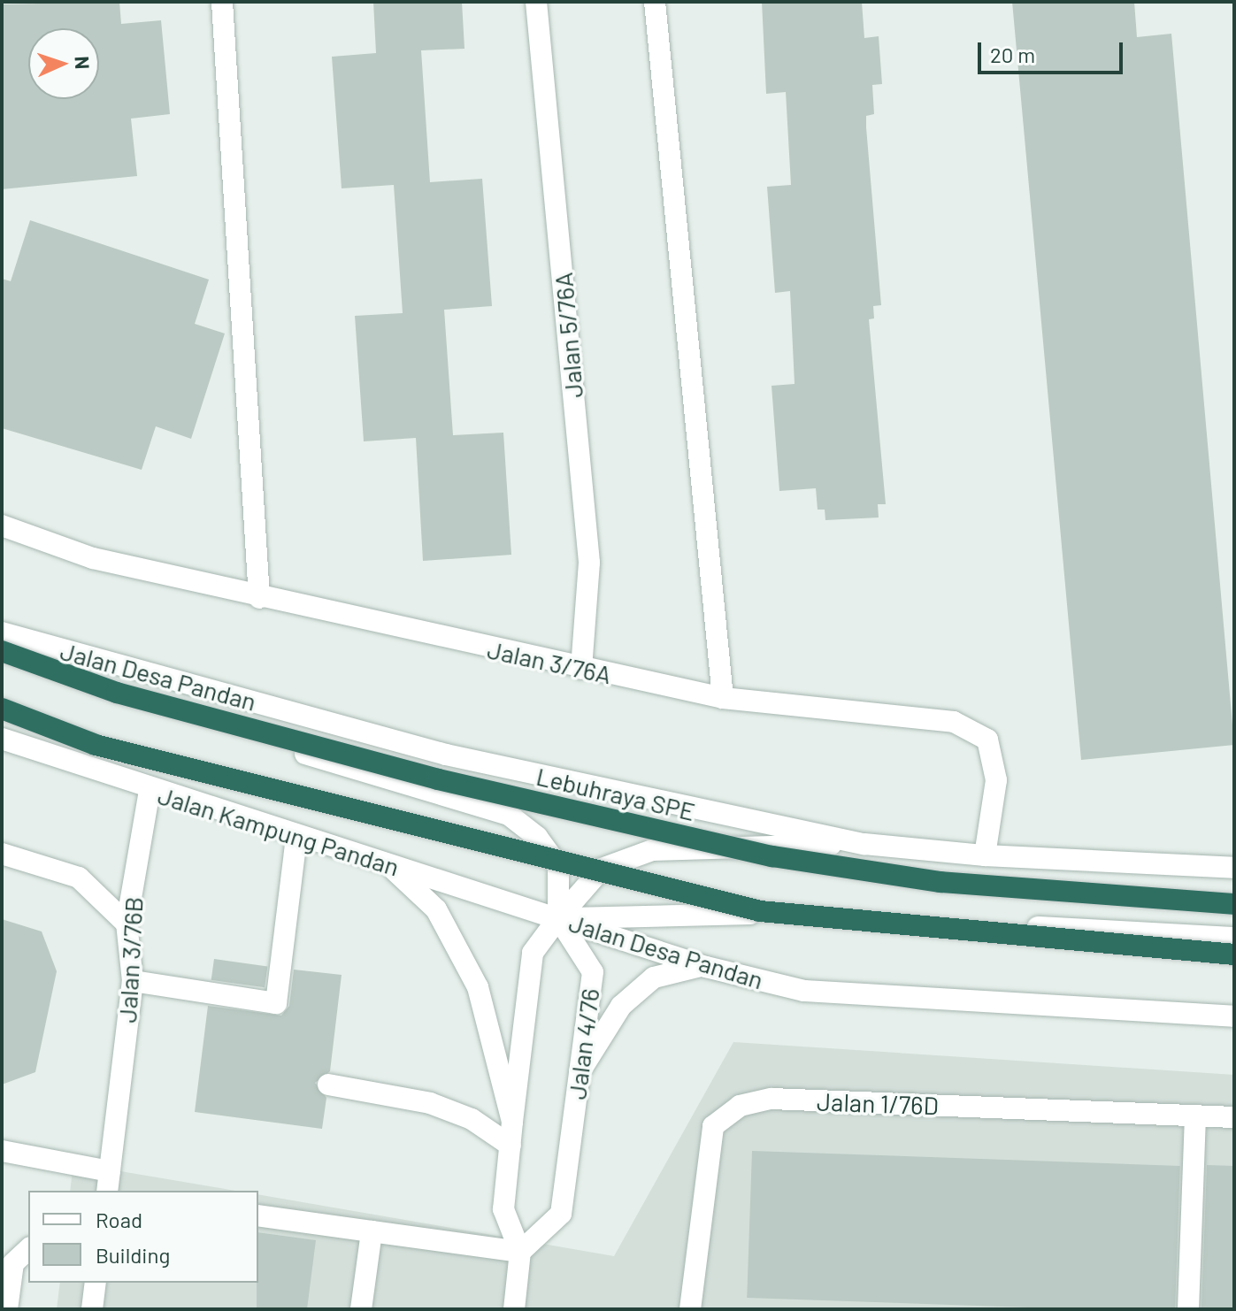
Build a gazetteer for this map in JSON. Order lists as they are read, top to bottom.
{
  "streets": {
    "highway": ["Lebuhraya SPE"],
    "street": [
      "Jalan 5/76A",
      "Jalan 3/76A",
      "Jalan Desa Pandan",
      "Jalan Kampung Pandan",
      "Jalan 3/76B",
      "Jalan 4/76",
      "Jalan 1/76D"
    ]
  },
  "crossings": [
    ["Jalan 5/76A", "Jalan 3/76A"],
    ["Jalan 3/76A", "Jalan Desa Pandan"],
    ["Jalan Desa Pandan", "Jalan Kampung Pandan"],
    ["Jalan Desa Pandan", "Jalan 4/76"],
    ["Jalan Kampung Pandan", "Jalan 3/76B"],
    ["Jalan Kampung Pandan", "Jalan 4/76"]
  ],
  "legend": ["Road", "Building"],
  "scale_bar": "20 m",
  "north": "right"
}
